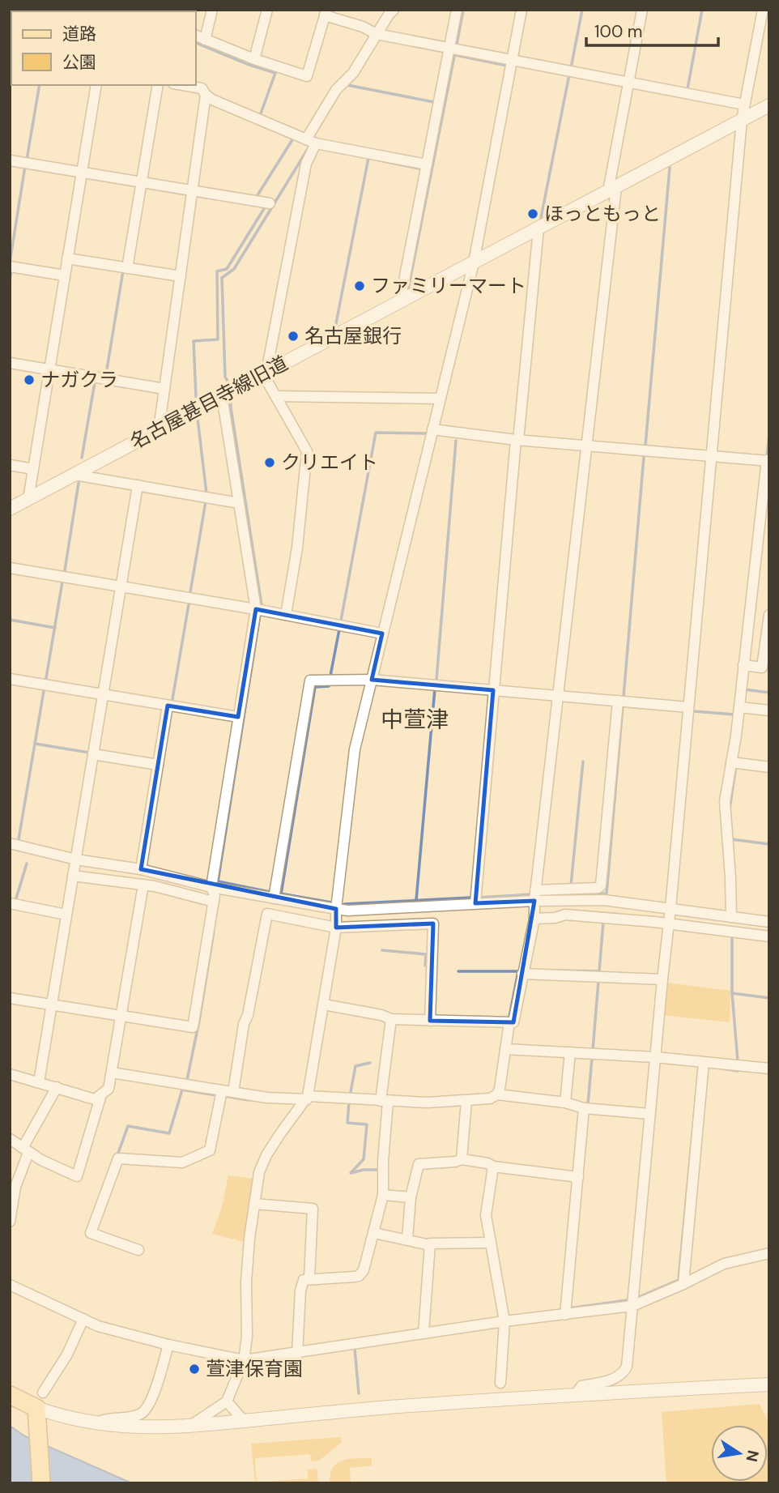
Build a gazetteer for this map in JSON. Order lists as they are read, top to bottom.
{
  "streets": {
    "street": ["名古屋甚目寺線旧道"]
  },
  "districts": ["中萱津"],
  "places": [
    "ほっともっと",
    "ファミリーマート",
    "名古屋銀行",
    "ナガクラ",
    "クリエイト",
    "萱津保育園"
  ],
  "legend": ["道路", "公園"],
  "scale_bar": "100 m",
  "north": "right"
}
